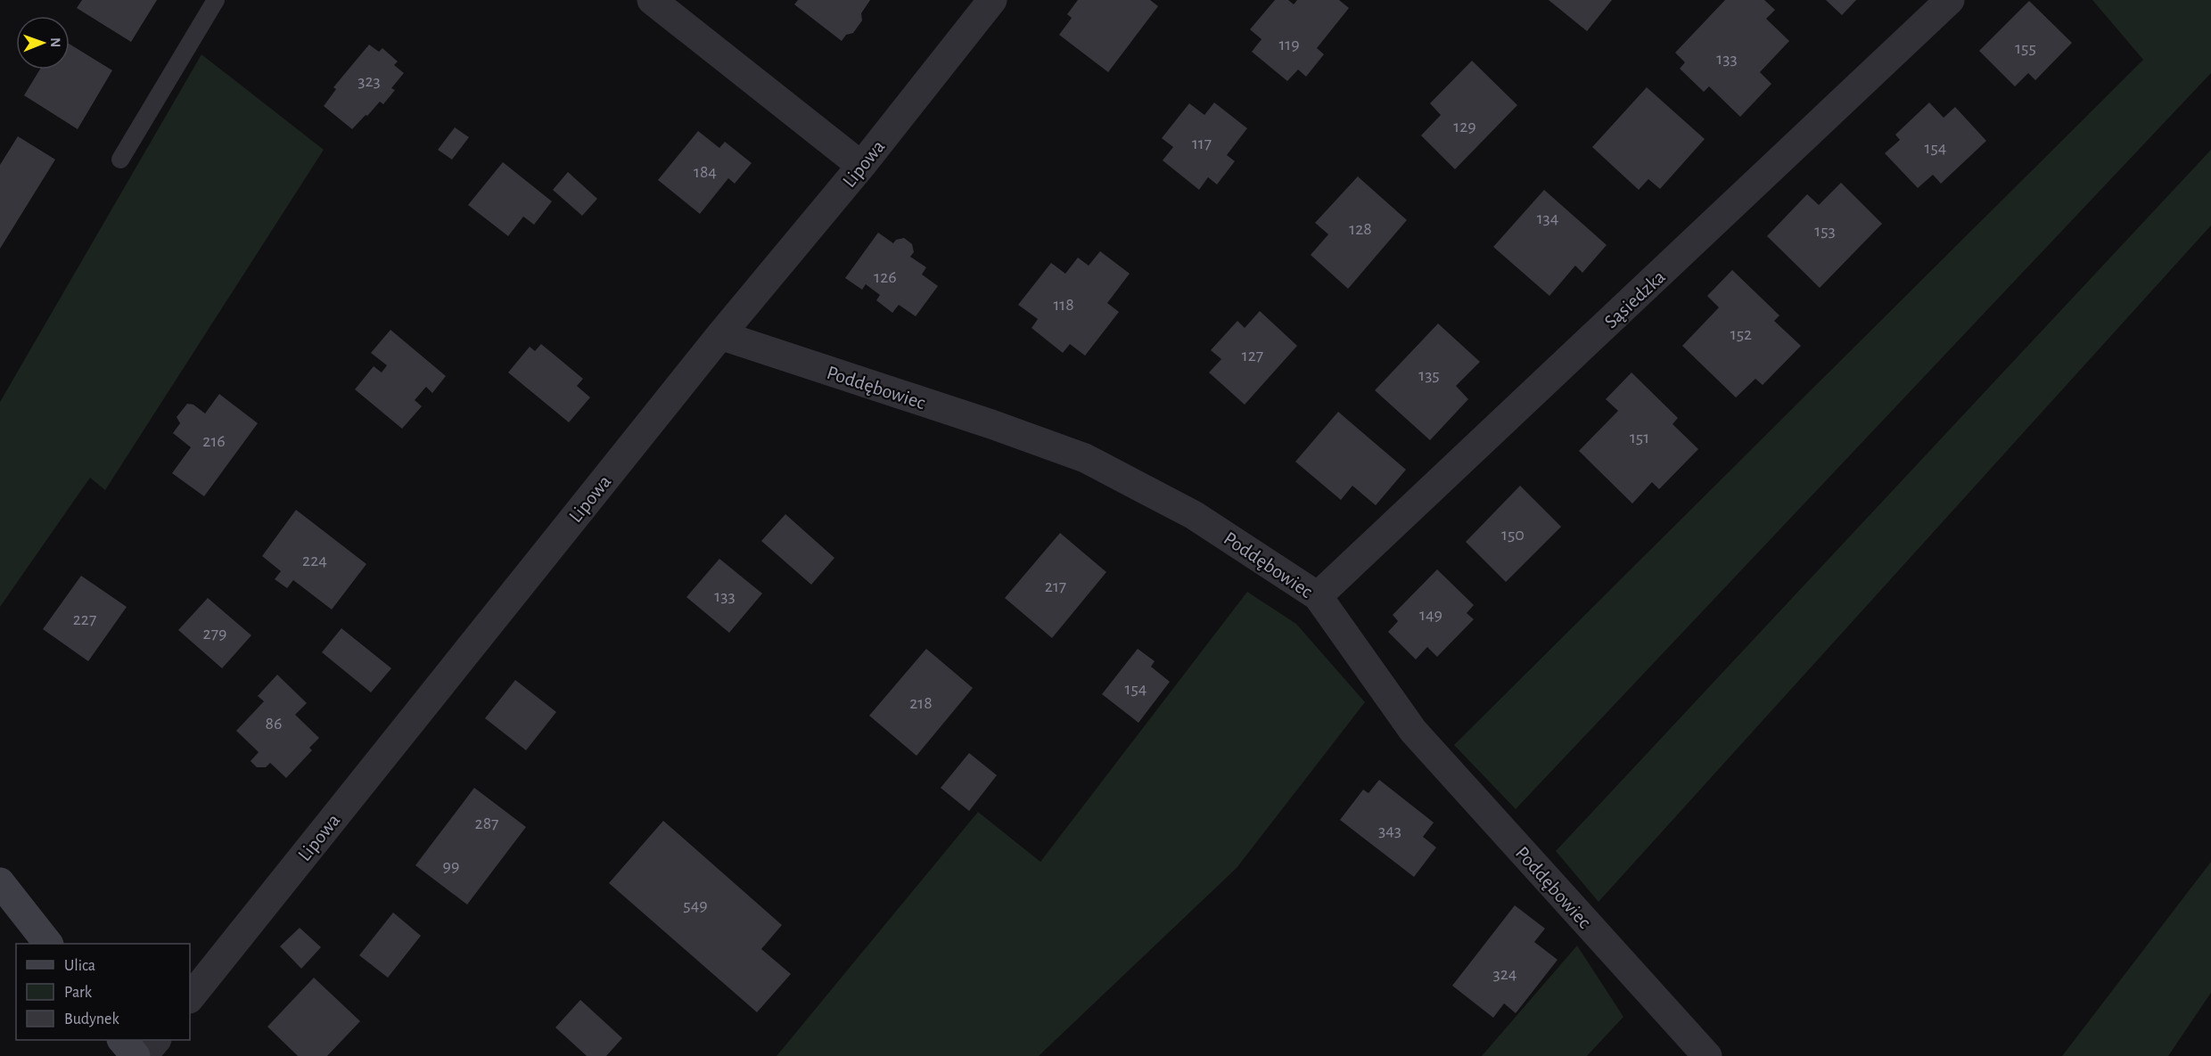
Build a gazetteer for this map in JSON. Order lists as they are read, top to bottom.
{
  "streets": {
    "street": ["Lipowa", "Sąsiedzka", "Poddębowiec"]
  },
  "crossings": [
    ["Lipowa", "Poddębowiec"],
    ["Sąsiedzka", "Poddębowiec"]
  ],
  "house_numbers": [
    "119",
    "155",
    "133",
    "323",
    "129",
    "117",
    "154",
    "184",
    "134",
    "128",
    "153",
    "126",
    "118",
    "152",
    "127",
    "135",
    "151",
    "216",
    "150",
    "224",
    "217",
    "133",
    "149",
    "227",
    "279",
    "154",
    "218",
    "86",
    "287",
    "343",
    "99",
    "549",
    "324"
  ],
  "legend": ["Ulica", "Park", "Budynek"],
  "north": "right"
}
